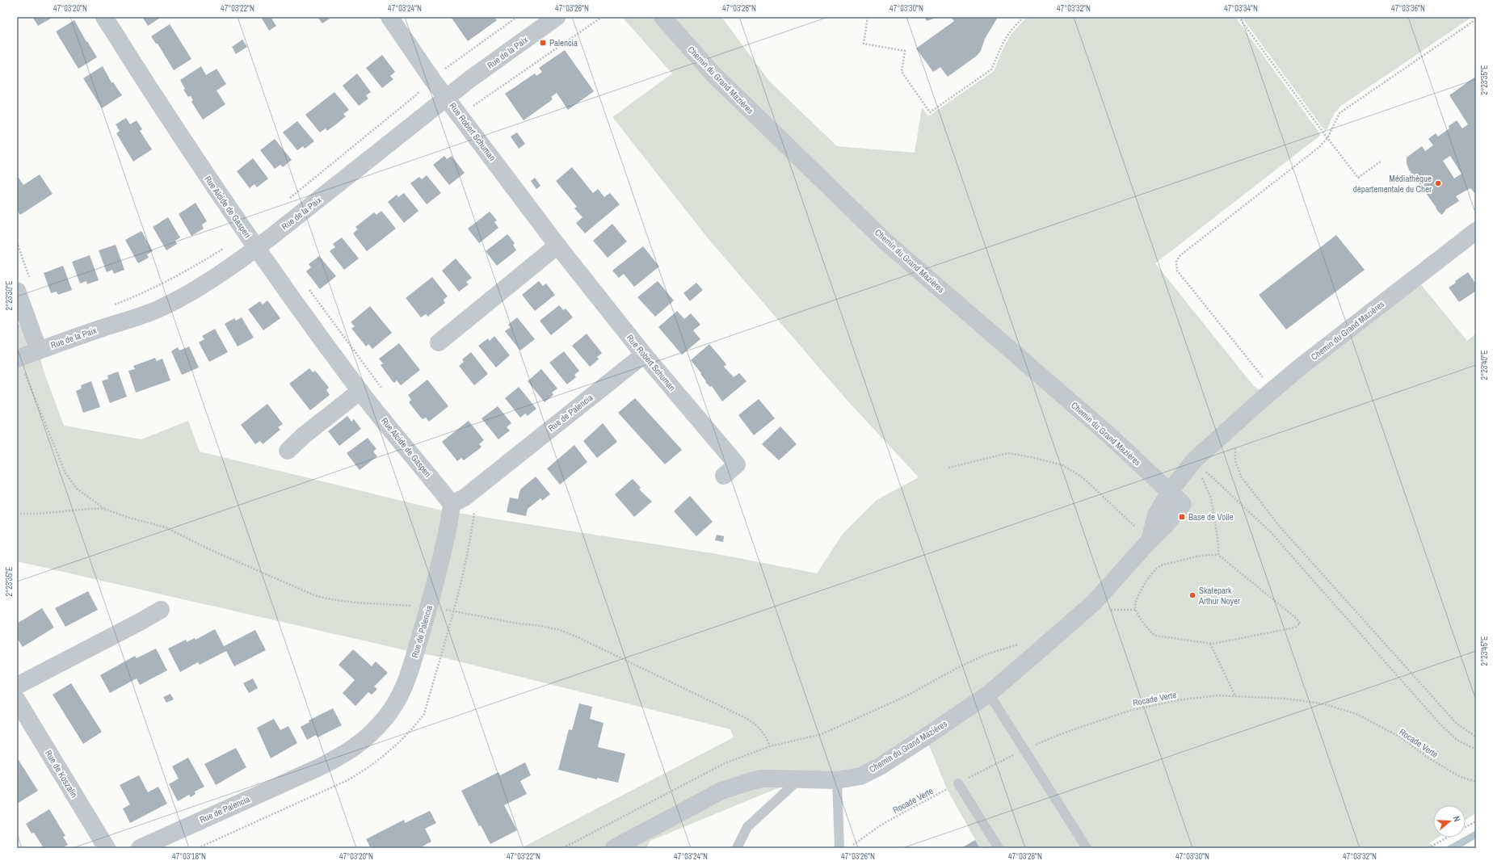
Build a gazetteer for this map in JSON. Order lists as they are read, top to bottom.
{
  "streets": {
    "street": [
      "Rue de la Paix",
      "Chemin du Grand Mazières",
      "Rue Robert Schuman",
      "Rue Alcide de Gasperi",
      "Rue de Palencia",
      "Rue de Koszalin"
    ],
    "path": ["Rocade Verte"]
  },
  "crossings": [
    ["Rue de la Paix", "Rue Robert Schuman"],
    ["Rue de la Paix", "Rue Alcide de Gasperi"],
    ["Rue Robert Schuman", "Rue de Palencia"],
    ["Rue Alcide de Gasperi", "Rue de Palencia"]
  ],
  "places": {
    "transit": ["Palencia", "Base de Voile"],
    "other": ["Médiathèque départementale du Cher", "Skatepark Arthur Noyer"]
  },
  "north": "right",
  "coordinates": [
    "47°03'20\"N",
    "47°03'22\"N",
    "47°03'24\"N",
    "47°03'26\"N",
    "47°03'28\"N",
    "47°03'30\"N",
    "47°03'32\"N",
    "47°03'34\"N",
    "47°03'36\"N",
    "2°23'35\"E",
    "2°23'30\"E",
    "2°23'40\"E",
    "2°23'45\"E",
    "47°03'18\"N"
  ]
}
